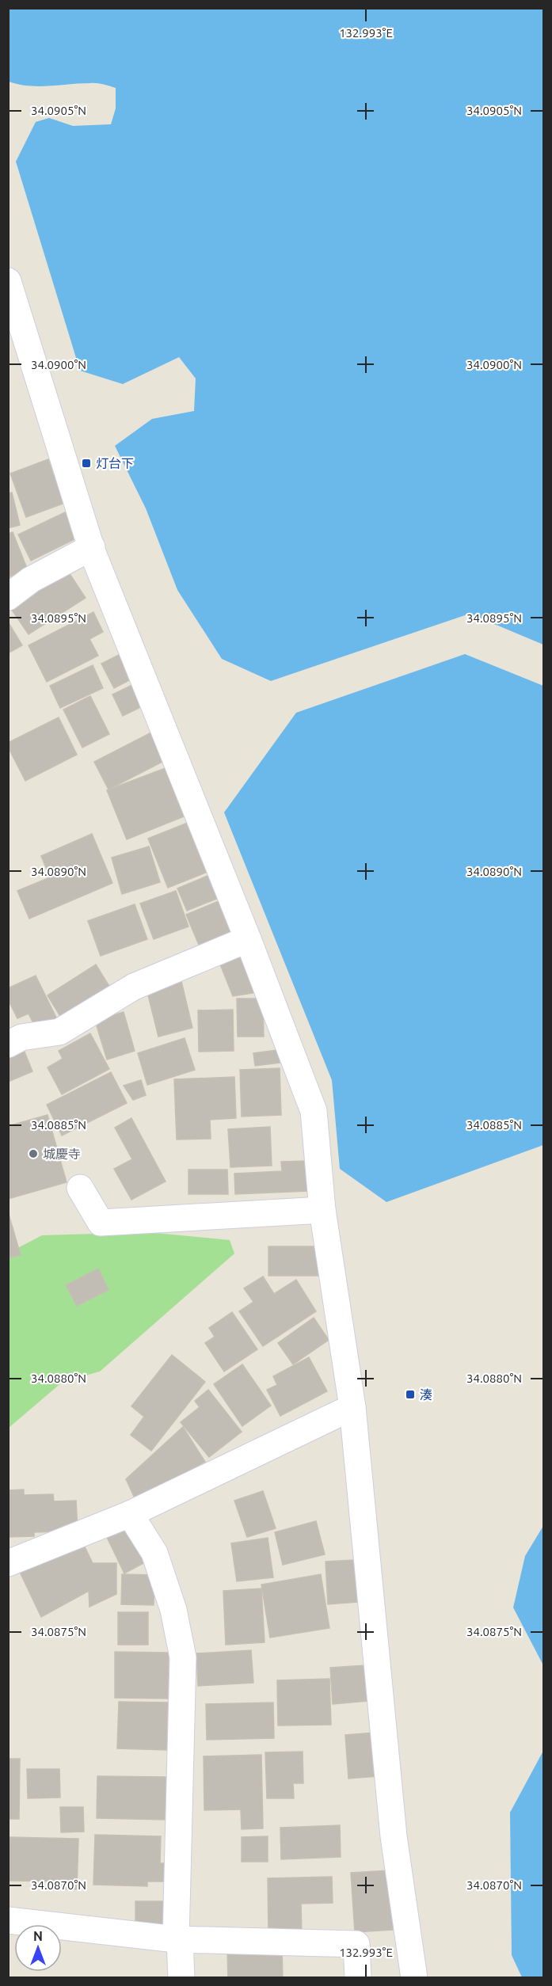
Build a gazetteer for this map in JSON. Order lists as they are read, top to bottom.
{
  "places": {
    "transit": ["灯台下", "湊"],
    "other": ["城慶寺"]
  },
  "north": "top",
  "coordinates": [
    "132.993°E",
    "34.0905°N",
    "34.0900°N",
    "34.0895°N",
    "34.0890°N",
    "34.0885°N",
    "34.0880°N",
    "34.0875°N",
    "34.0870°N"
  ]
}
